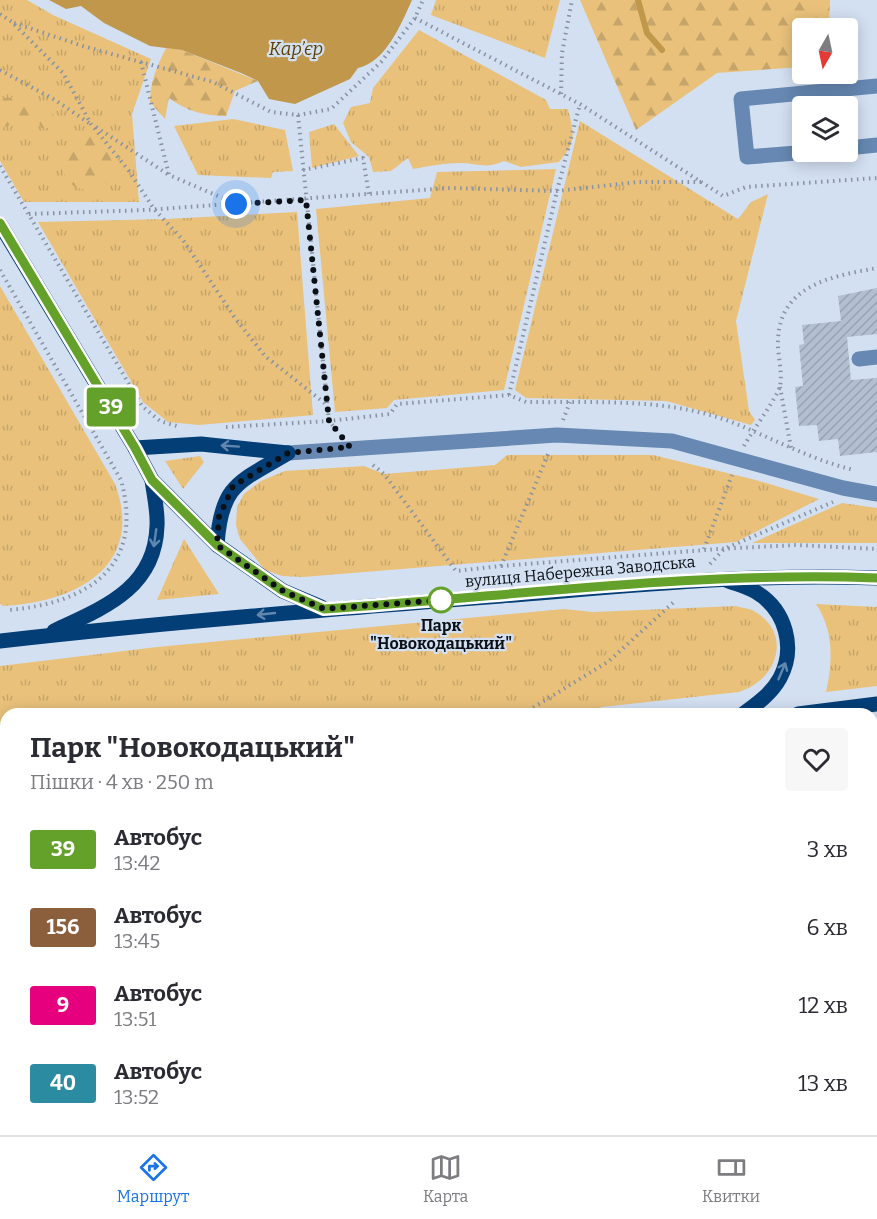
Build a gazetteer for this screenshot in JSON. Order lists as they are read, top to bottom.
{
  "streets": {
    "main road": ["вулиця Набережна Заводська"]
  },
  "water": ["Кар’єр"],
  "places": ["Парк \"Новокодацький\""],
  "lines": ["bus line 39"],
  "north": "bottom",
  "page": {
    "on_map": "39",
    "heading": ["Парк \"Новокодацький\"", "Пішки · 4 хв · 250 m"],
    "list": [
      {
        "mark": "39",
        "name": "Автобус",
        "note": "13:42",
        "value": "3 хв"
      },
      {
        "mark": "156",
        "name": "Автобус",
        "note": "13:45",
        "value": "6 хв"
      },
      {
        "mark": "9",
        "name": "Автобус",
        "note": "13:51",
        "value": "12 хв"
      },
      {
        "mark": "40",
        "name": "Автобус",
        "note": "13:52",
        "value": "13 хв"
      }
    ],
    "tabs": ["Маршрут", "Карта", "Квитки"]
  }
}
